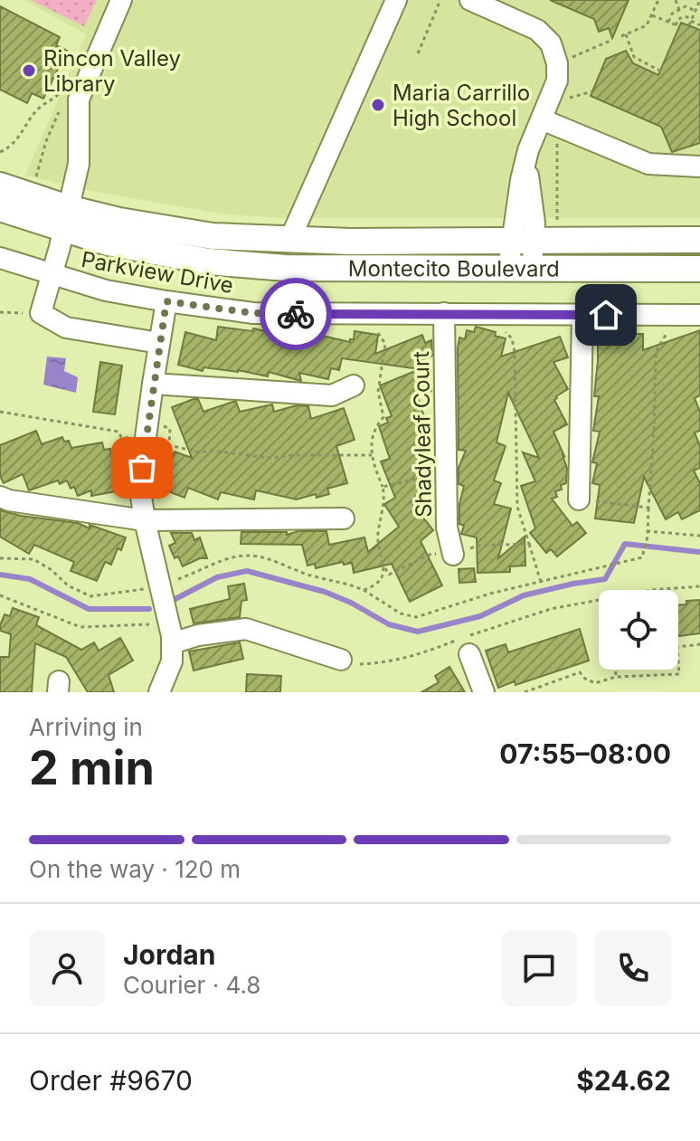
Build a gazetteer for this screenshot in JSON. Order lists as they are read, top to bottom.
{
  "streets": {
    "main road": ["Montecito Boulevard"],
    "street": ["Parkview Drive", "Shadyleaf Court"]
  },
  "crossings": [
    ["Parkview Drive", "Shadyleaf Court"]
  ],
  "places": ["Rincon Valley Library", "Maria Carrillo High School"],
  "page": {
    "heading": ["2 min", "Arriving in", "07:55–08:00"],
    "panel": [
      "Jordan",
      "Courier · 4.8",
      "Order #9670",
      "$24.62"
    ],
    "bar": "On the way · 120 m"
  }
}
